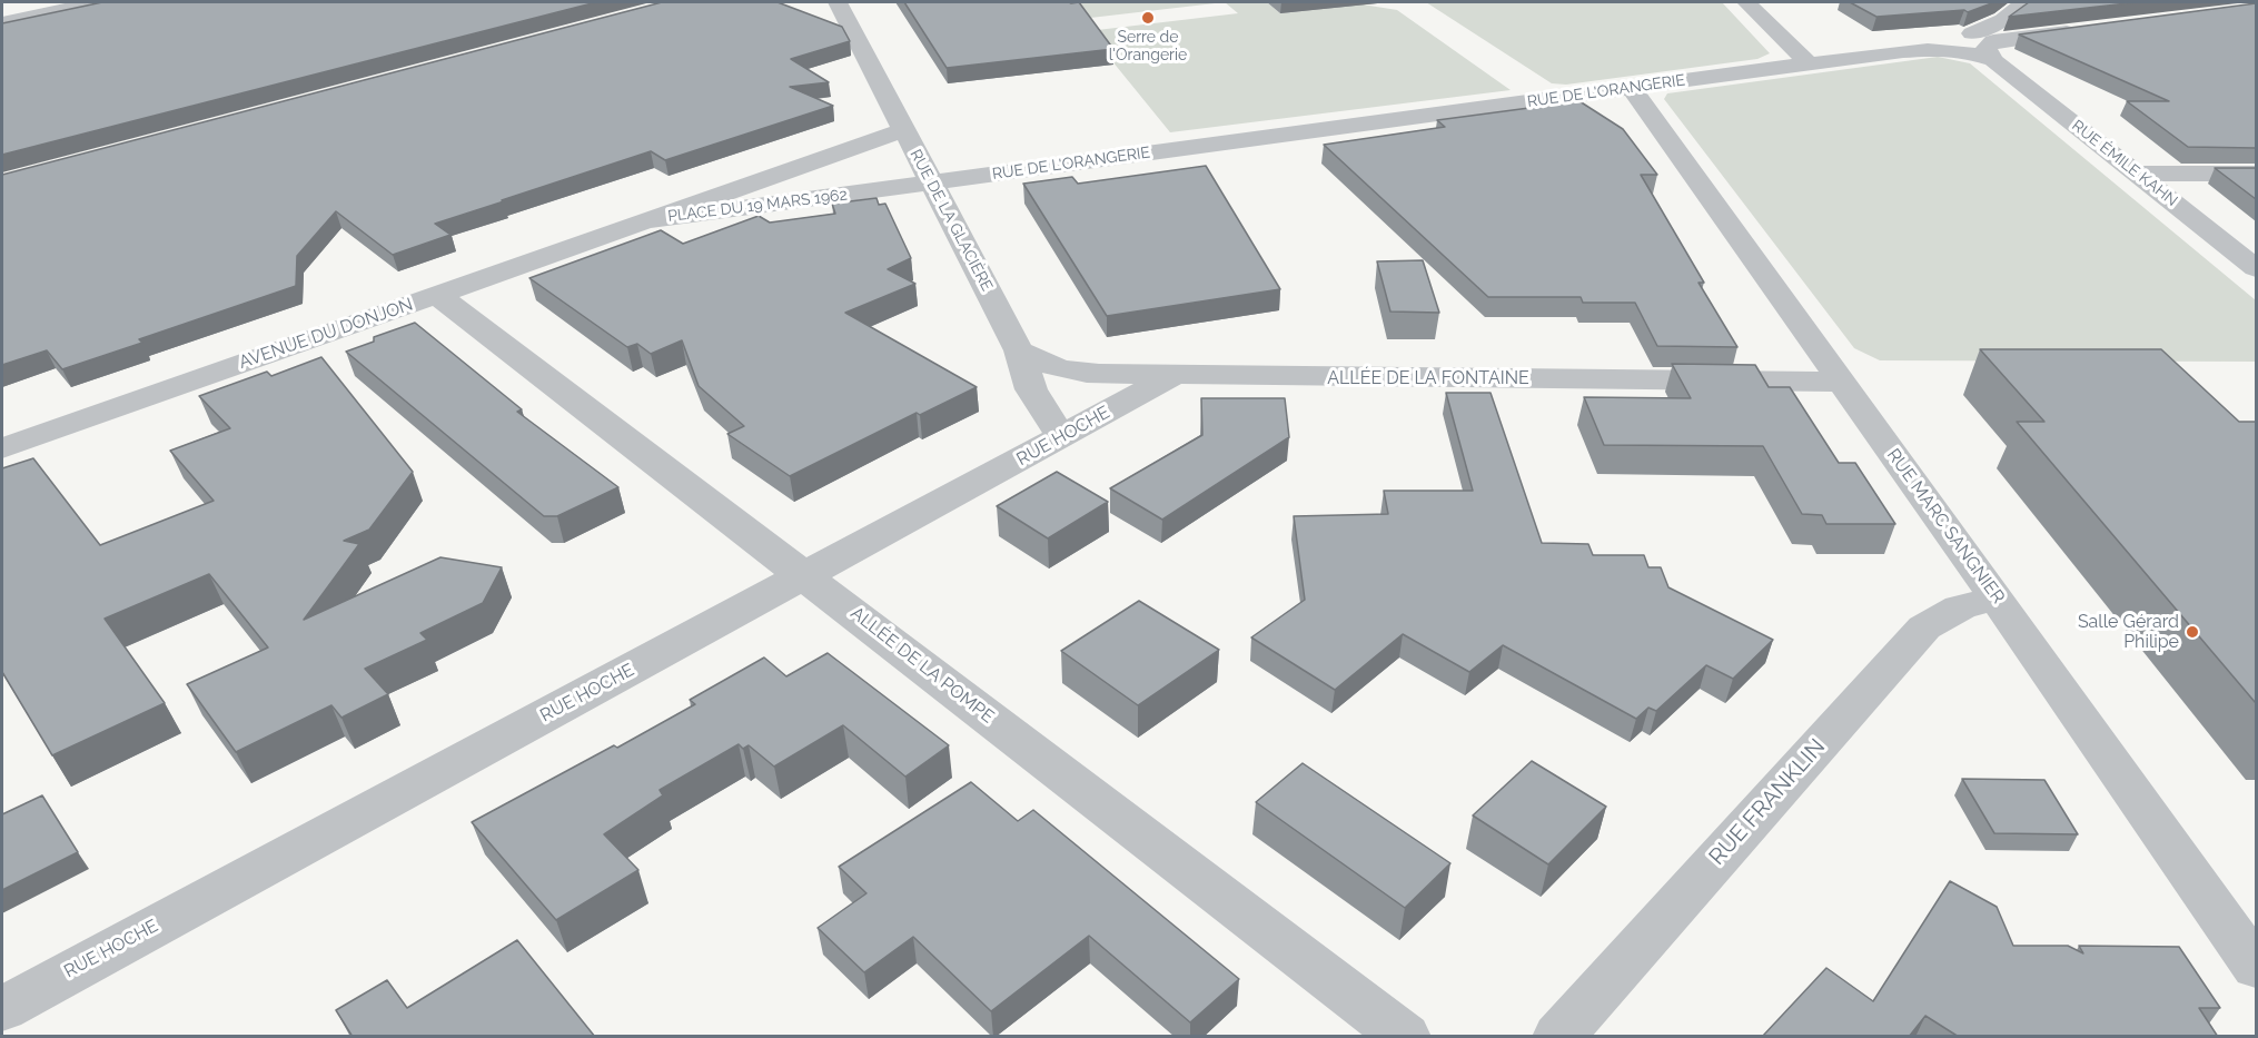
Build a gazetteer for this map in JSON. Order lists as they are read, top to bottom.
{
  "streets": {
    "street": [
      "RUE DE L'ORANGERIE",
      "RUE ÉMILE KAHN",
      "PLACE DU 19 MARS 1962",
      "RUE DE LA GLACIÈRE",
      "AVENUE DU DONJON",
      "ALLÉE DE LA FONTAINE",
      "RUE HOCHE",
      "RUE MARC SANGNIER",
      "ALLÉE DE LA POMPE",
      "RUE FRANKLIN"
    ]
  },
  "crossings": [
    ["RUE DE L'ORANGERIE", "RUE ÉMILE KAHN"],
    ["RUE DE L'ORANGERIE", "PLACE DU 19 MARS 1962"],
    ["RUE DE L'ORANGERIE", "RUE DE LA GLACIÈRE"],
    ["RUE DE L'ORANGERIE", "RUE MARC SANGNIER"],
    ["PLACE DU 19 MARS 1962", "RUE DE LA GLACIÈRE"],
    ["PLACE DU 19 MARS 1962", "AVENUE DU DONJON"],
    ["RUE DE LA GLACIÈRE", "ALLÉE DE LA FONTAINE"],
    ["RUE DE LA GLACIÈRE", "RUE HOCHE"],
    ["AVENUE DU DONJON", "ALLÉE DE LA POMPE"],
    ["ALLÉE DE LA FONTAINE", "RUE HOCHE"],
    ["ALLÉE DE LA FONTAINE", "RUE MARC SANGNIER"],
    ["RUE HOCHE", "ALLÉE DE LA POMPE"],
    ["RUE MARC SANGNIER", "RUE FRANKLIN"]
  ],
  "places": ["Serre de l'Orangerie", "Salle Gérard Philipe"]
}
